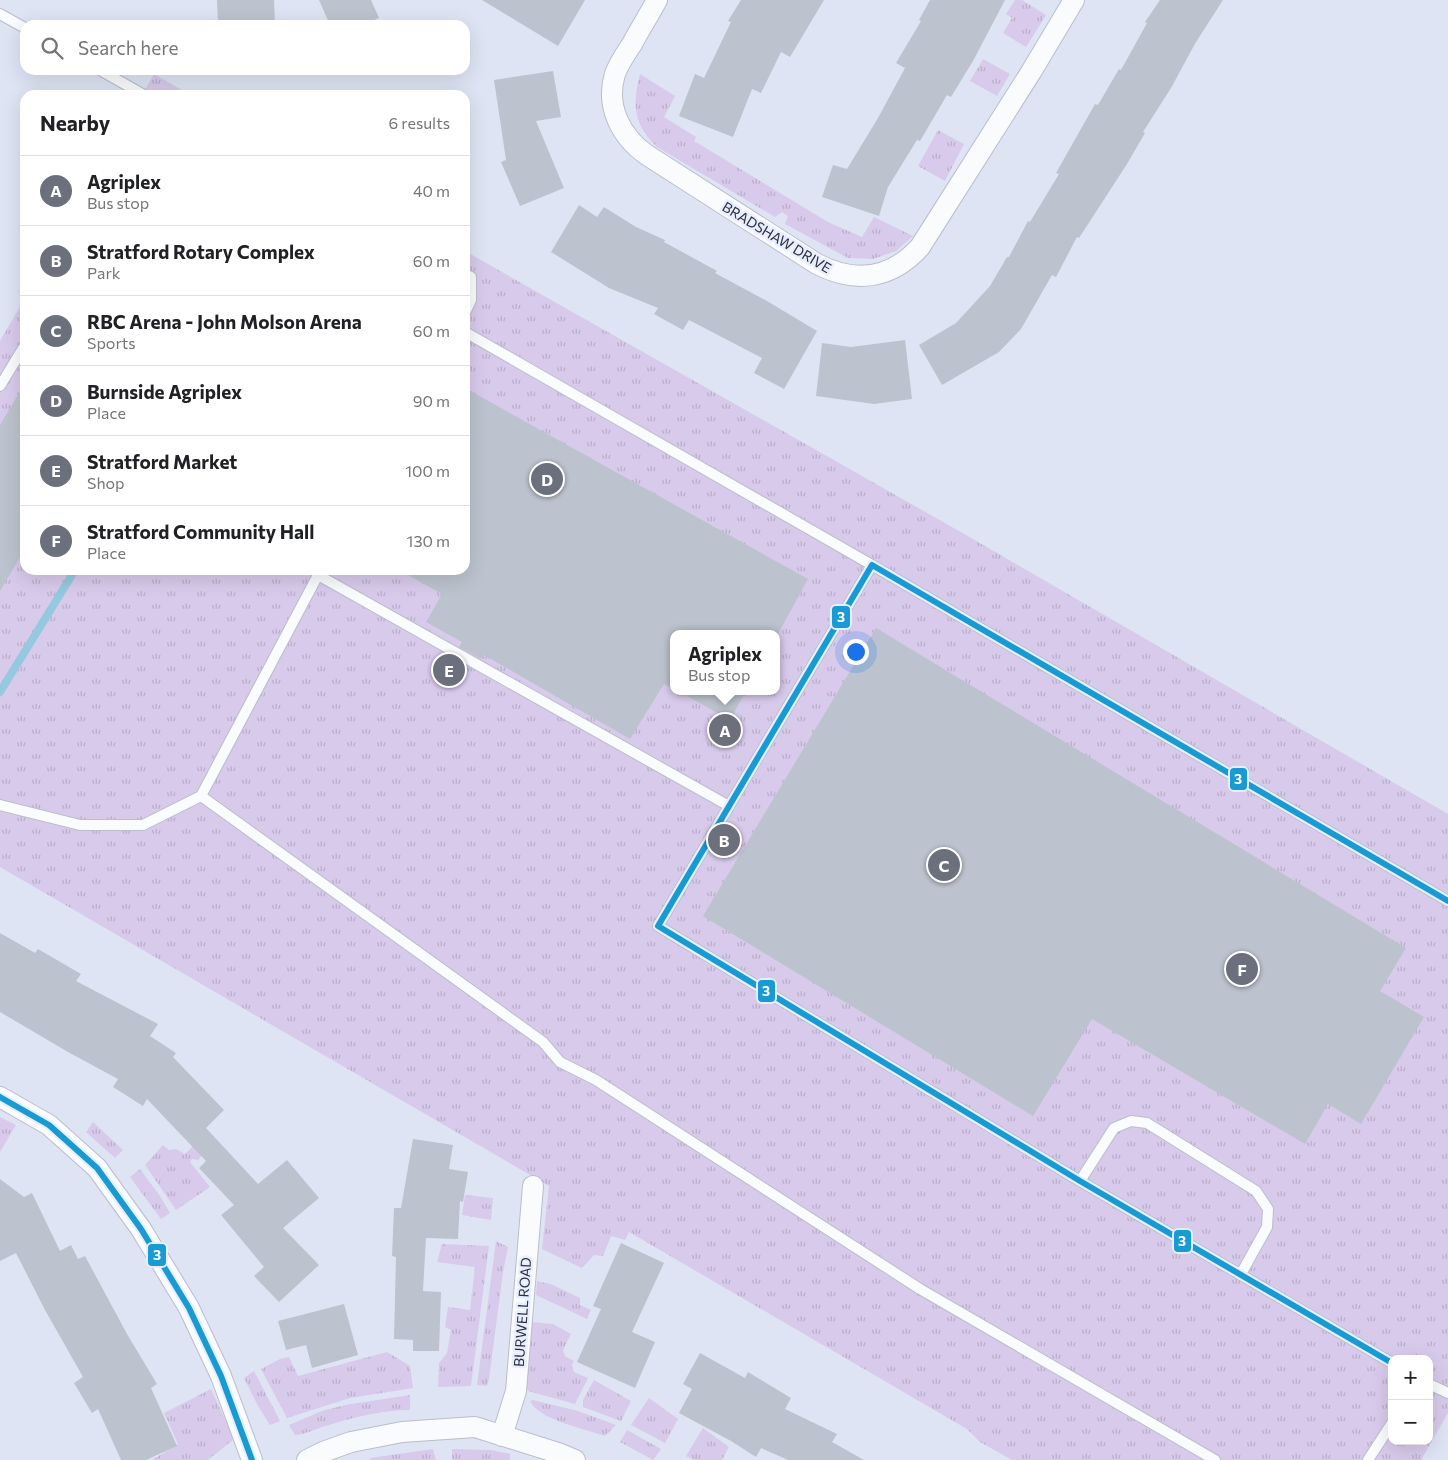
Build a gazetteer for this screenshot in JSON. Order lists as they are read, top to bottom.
{
  "streets": {
    "street": ["BRADSHAW DRIVE", "BURWELL ROAD"]
  },
  "lines": ["transit line 3"],
  "page": {
    "search": "Search here",
    "heading": ["Nearby", "6 results"],
    "list": [
      {
        "mark": "A",
        "name": "Agriplex",
        "note": "Bus stop",
        "value": "40 m"
      },
      {
        "mark": "B",
        "name": "Stratford Rotary Complex",
        "note": "Park",
        "value": "60 m"
      },
      {
        "mark": "C",
        "name": "RBC Arena - John Molson Arena",
        "note": "Sports",
        "value": "60 m"
      },
      {
        "mark": "D",
        "name": "Burnside Agriplex",
        "note": "Place",
        "value": "90 m"
      },
      {
        "mark": "E",
        "name": "Stratford Market",
        "note": "Shop",
        "value": "100 m"
      },
      {
        "mark": "F",
        "name": "Stratford Community Hall",
        "note": "Place",
        "value": "130 m"
      }
    ],
    "pins": [
      "D",
      "E",
      "A",
      "B",
      "C",
      "F"
    ],
    "popup": ["Agriplex", "Bus stop"],
    "map_buttons": ["+", "−"]
  }
}
